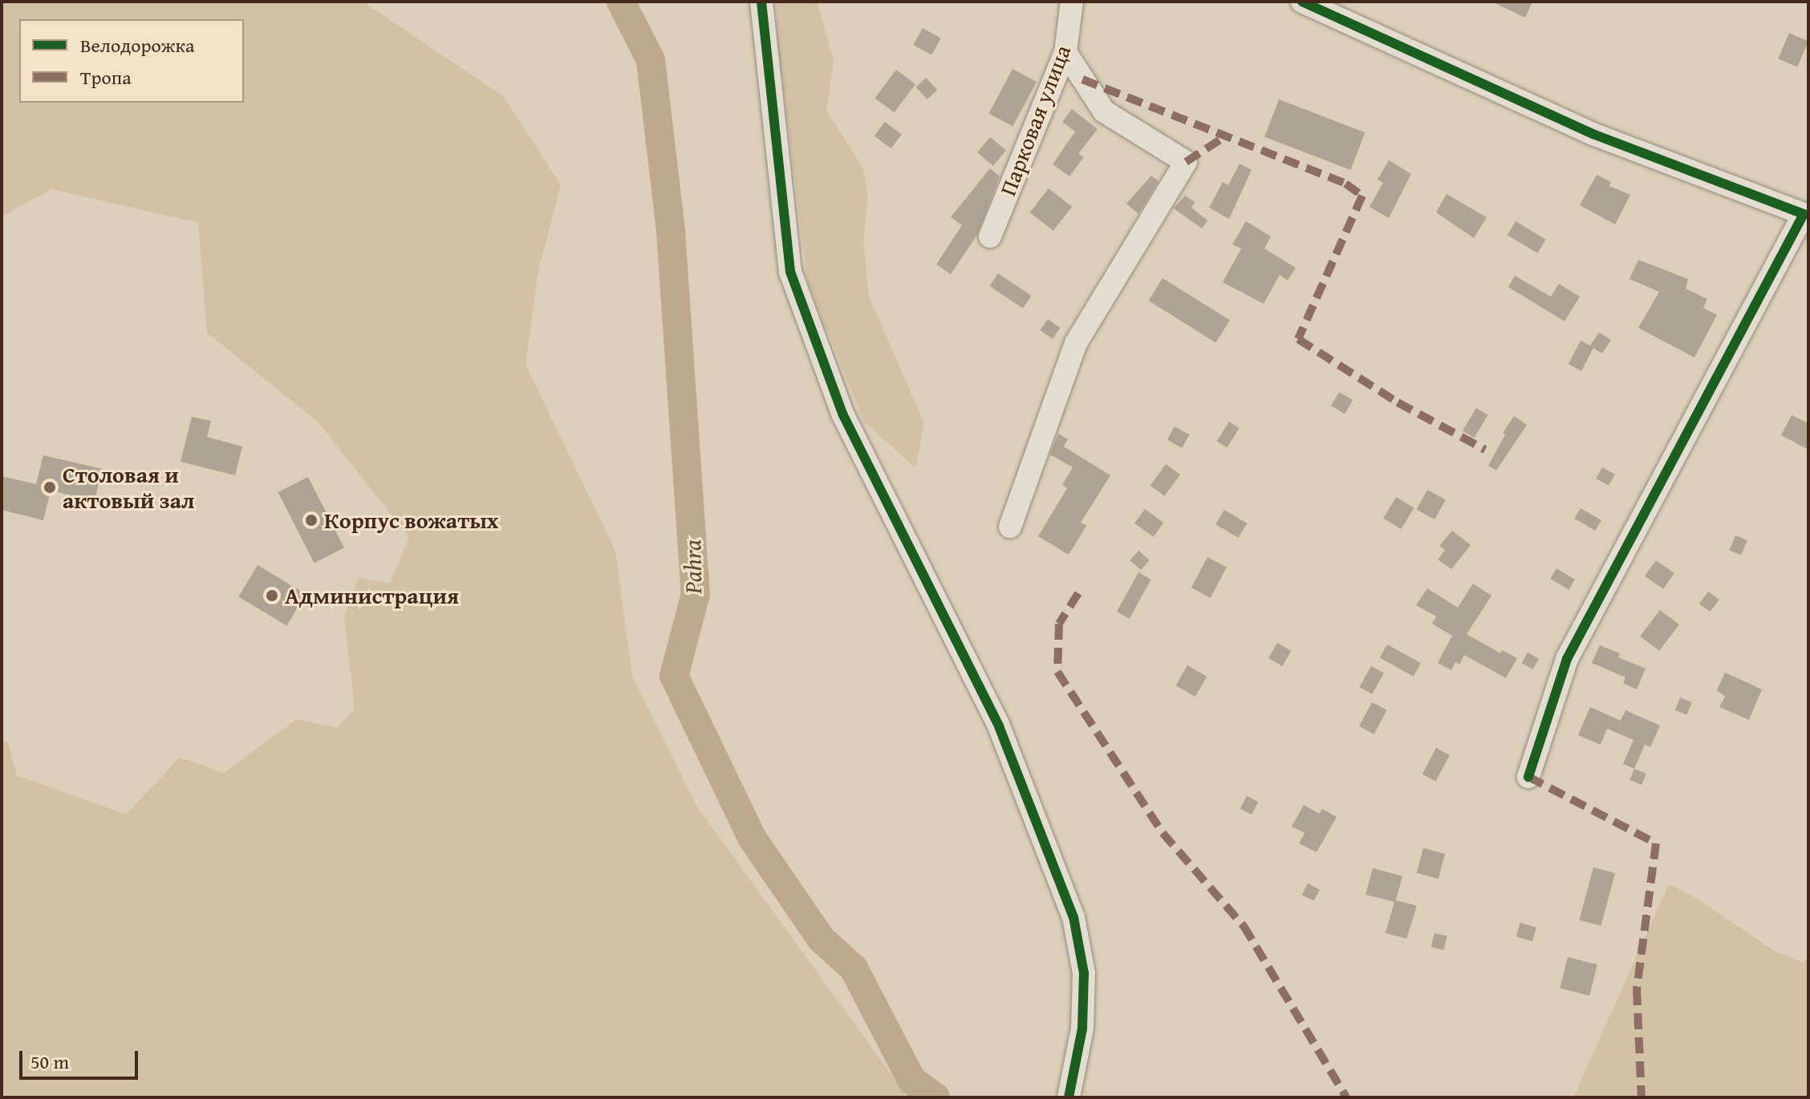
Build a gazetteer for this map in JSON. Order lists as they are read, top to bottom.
{
  "streets": {
    "street": ["Парковая улица"]
  },
  "water": ["Pahra"],
  "places": ["Столовая и актовый зал", "Корпус вожатых", "Администрация"],
  "legend": ["Велодорожка", "Тропа"],
  "scale_bar": "50 m"
}
